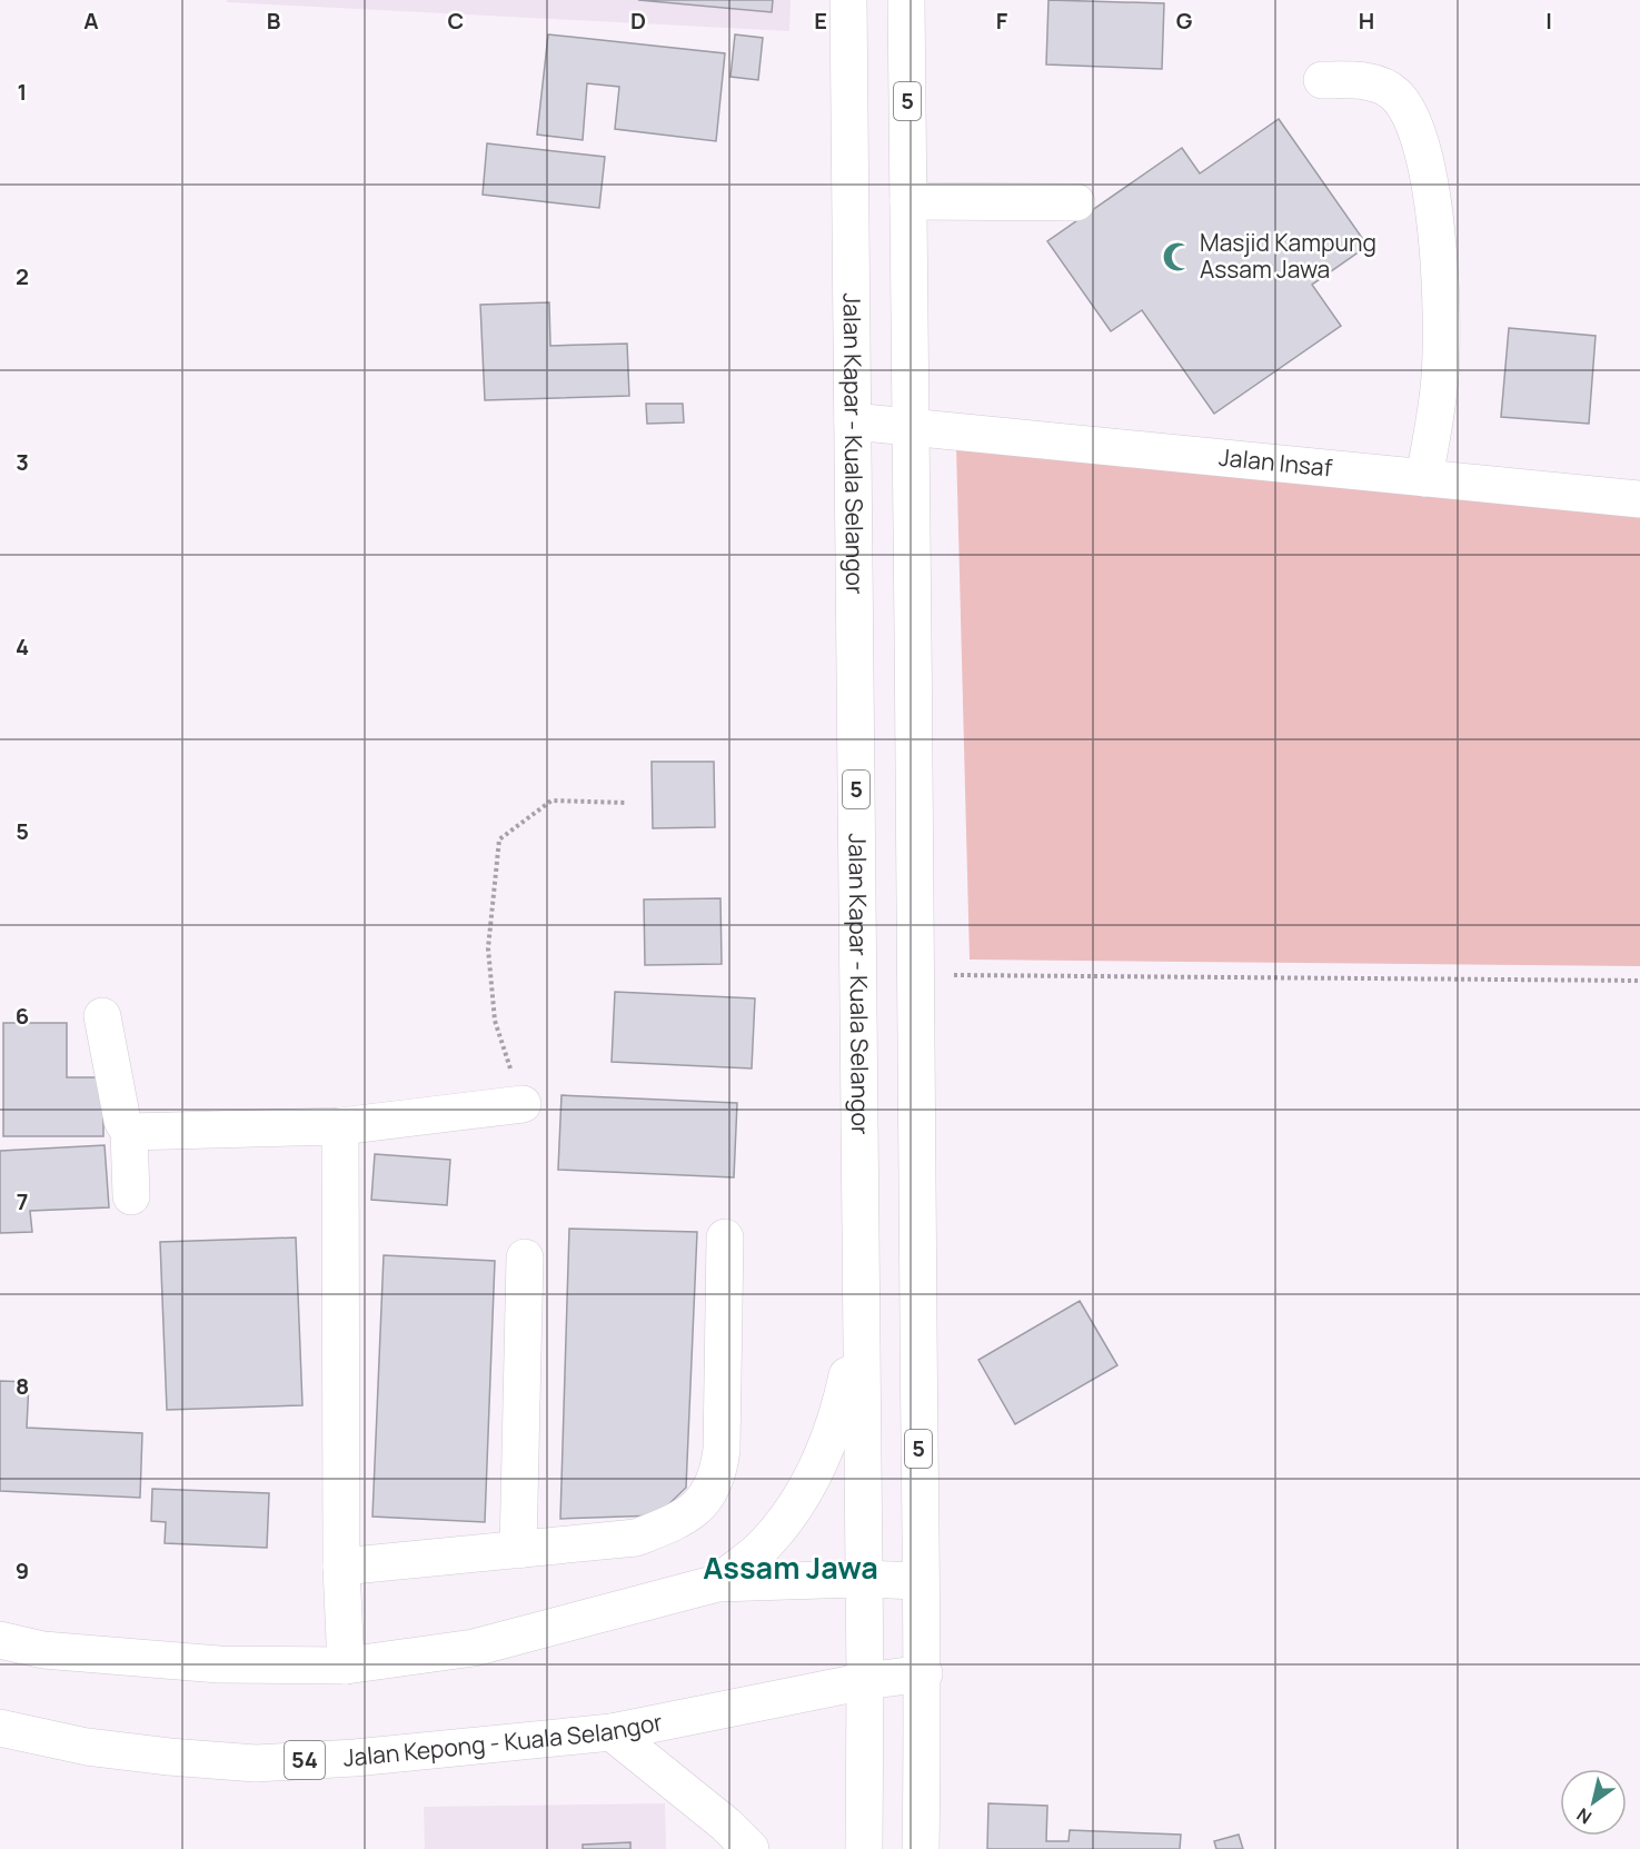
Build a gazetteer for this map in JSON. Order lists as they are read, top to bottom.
{
  "streets": {
    "main road": [
      "5",
      "Jalan Kapar - Kuala Selangor",
      "Jalan Insaf",
      "Jalan Kepong - Kuala Selangor",
      "54"
    ]
  },
  "crossings": [
    ["5", "Jalan Insaf"],
    ["5", "Jalan Kepong - Kuala Selangor"],
    ["Jalan Kapar - Kuala Selangor", "Jalan Insaf"],
    ["Jalan Kapar - Kuala Selangor", "Jalan Kepong - Kuala Selangor"]
  ],
  "districts": ["Assam Jawa"],
  "places": {
    "mosque": ["Masjid Kampung Assam Jawa"]
  },
  "north": "bottom left",
  "grid": {
    "columns": [
      "A",
      "B",
      "C",
      "D",
      "E",
      "F",
      "G",
      "H",
      "I"
    ],
    "rows": [
      "1",
      "2",
      "3",
      "4",
      "5",
      "6",
      "7",
      "8",
      "9"
    ]
  }
}
